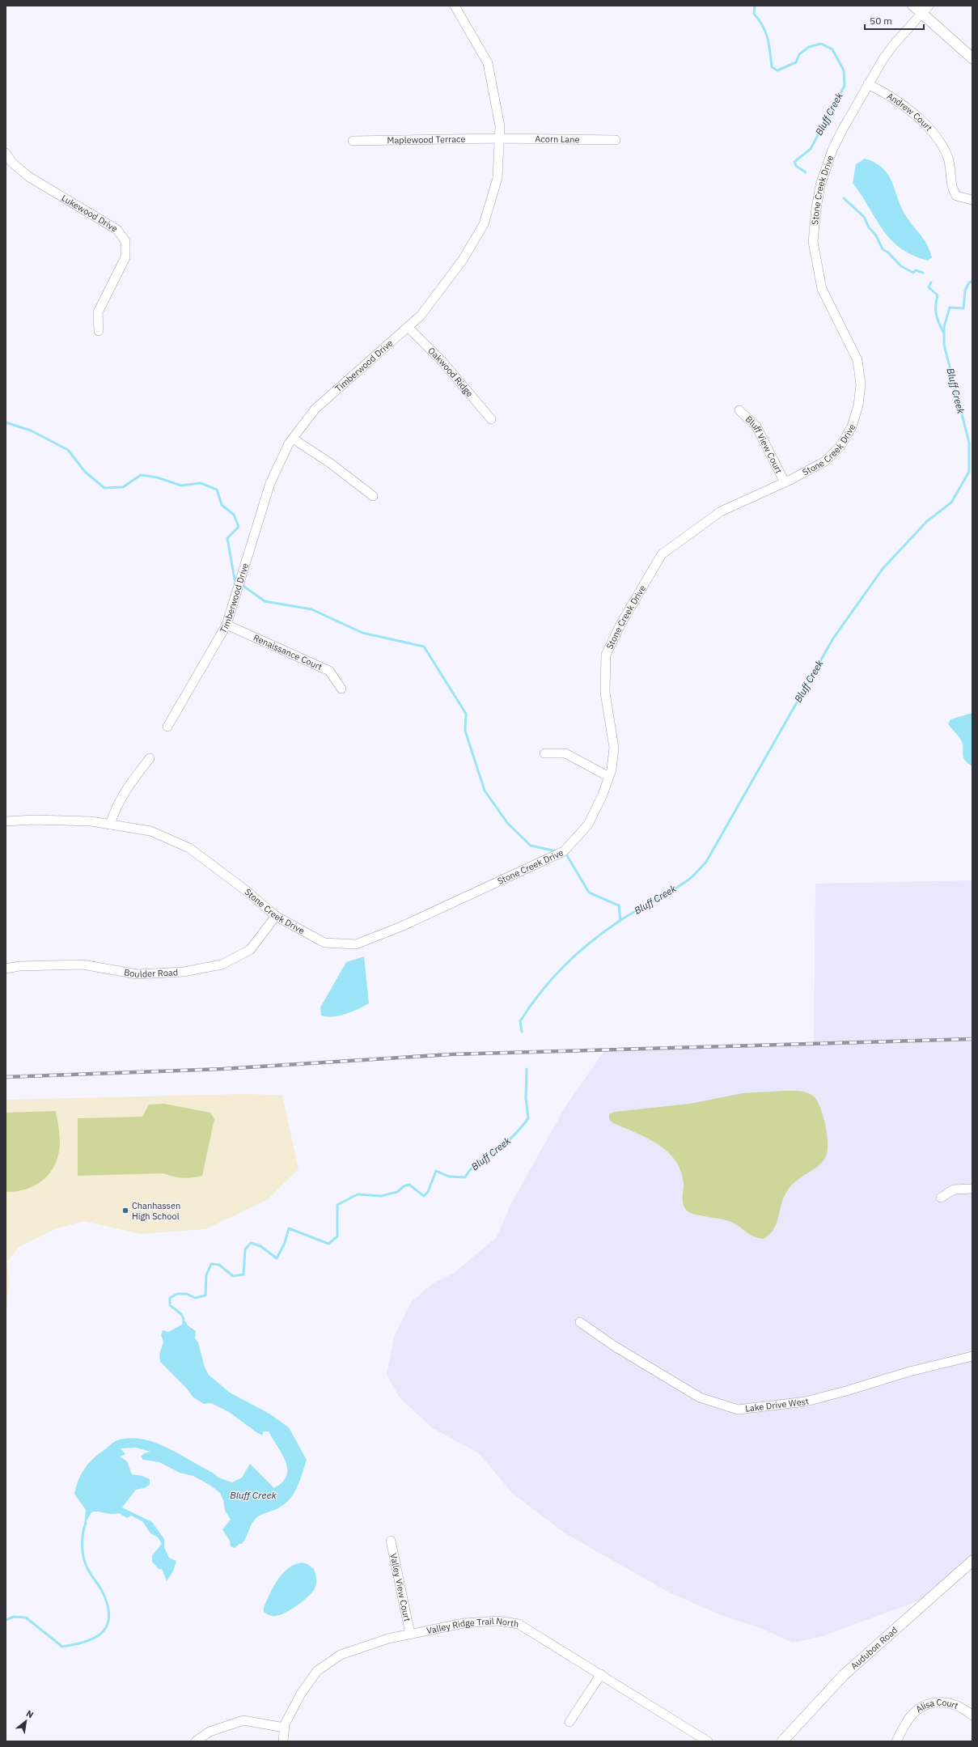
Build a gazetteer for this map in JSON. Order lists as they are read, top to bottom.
{
  "streets": {
    "street": [
      "Andrew Court",
      "Maplewood Terrace",
      "Acorn Lane",
      "Stone Creek Drive",
      "Lukewood Drive",
      "Timberwood Drive",
      "Oakwood Ridge",
      "Bluff View Court",
      "Renaissance Court",
      "Boulder Road",
      "Lake Drive West",
      "Valley View Court",
      "Valley Ridge Trail North",
      "Audubon Road",
      "Alisa Court"
    ]
  },
  "crossings": [
    ["Andrew Court", "Stone Creek Drive"],
    ["Maplewood Terrace", "Acorn Lane"],
    ["Maplewood Terrace", "Timberwood Drive"],
    ["Acorn Lane", "Timberwood Drive"],
    ["Stone Creek Drive", "Bluff View Court"],
    ["Stone Creek Drive", "Boulder Road"],
    ["Timberwood Drive", "Oakwood Ridge"],
    ["Timberwood Drive", "Renaissance Court"],
    ["Valley View Court", "Valley Ridge Trail North"]
  ],
  "water": ["Bluff Creek"],
  "places": ["Chanhassen High School"],
  "scale_bar": "50 m",
  "north": "top right"
}
